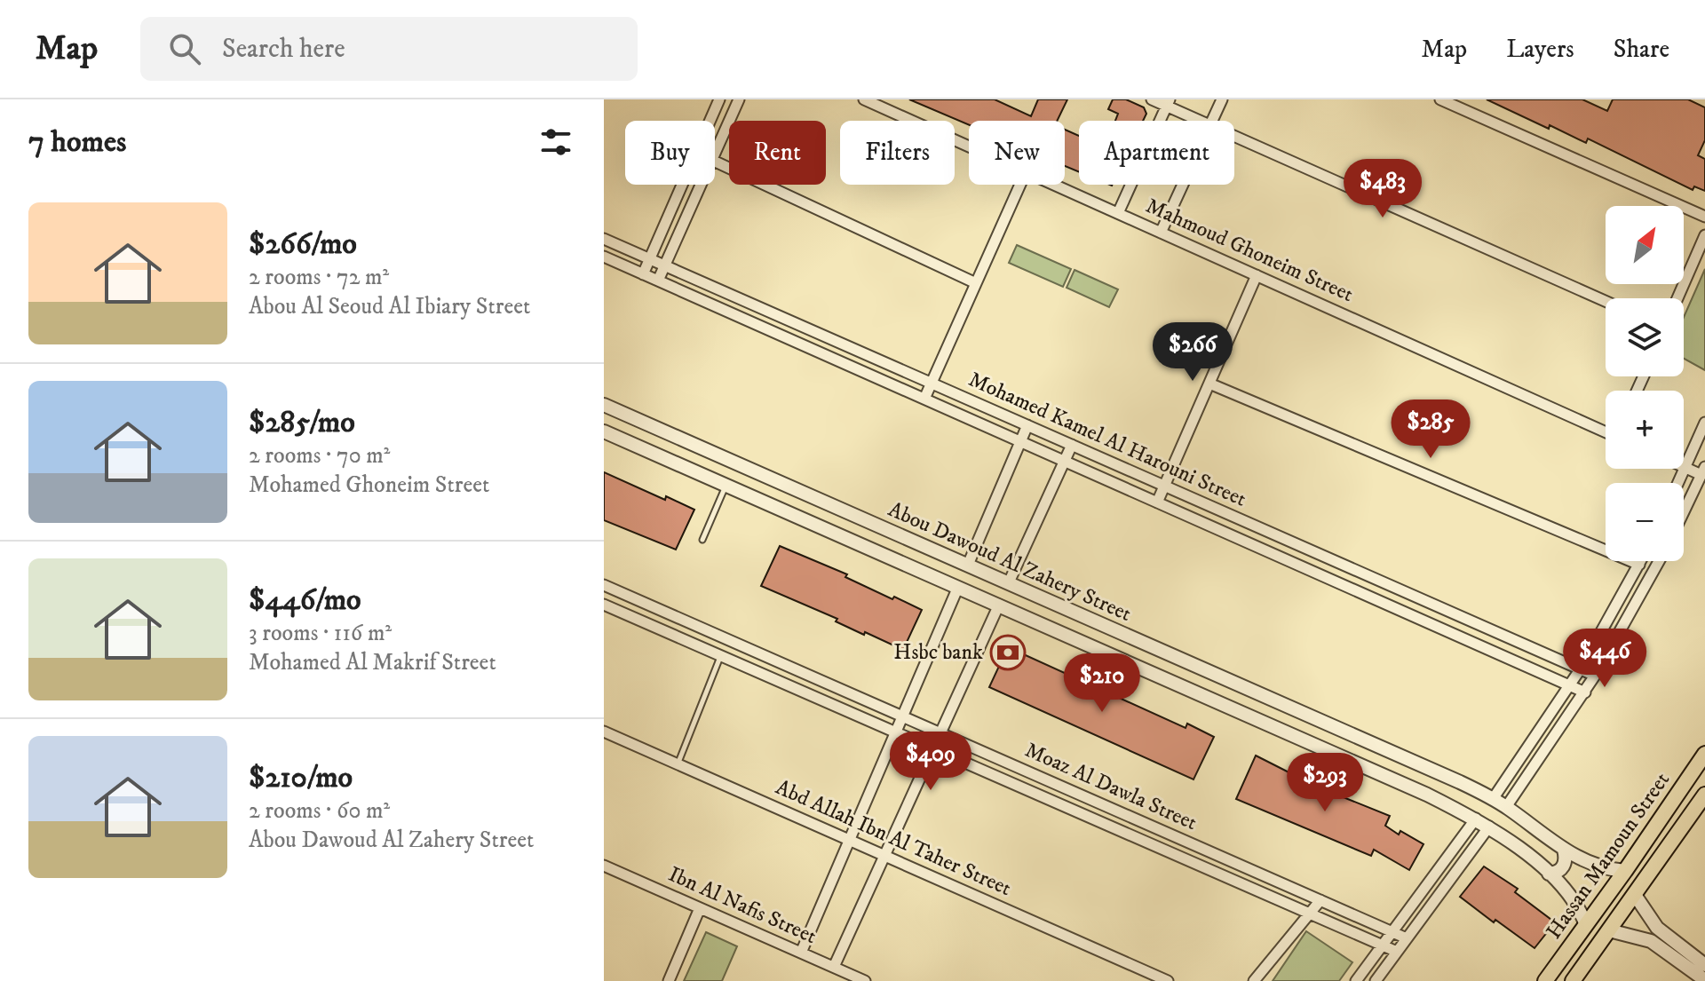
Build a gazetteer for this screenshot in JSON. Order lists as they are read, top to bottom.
{
  "streets": {
    "main road": ["Hassan Mamoun Street"],
    "street": [
      "Mahmoud Ghoneim Street",
      "Mohamed Kamel Al Harouni Street",
      "Abou Dawoud Al Zahery Street",
      "Moaz Al Dawla Street",
      "Abd Allah Ibn Al Taher Street",
      "Ibn Al Nafis Street"
    ]
  },
  "crossings": [
    ["Abou Dawoud Al Zahery Street", "Hassan Mamoun Street"]
  ],
  "places": {
    "bank": ["Hsbc bank"]
  },
  "north": "top right",
  "page": {
    "header": "Map",
    "search": "Search here",
    "nav": ["Map", "Layers", "Share"],
    "heading": "7 homes",
    "chip": [
      "Buy",
      "Rent",
      "Filters",
      "New",
      "Apartment"
    ],
    "price": [
      "$483",
      "$266",
      "$285",
      "$446",
      "$210",
      "$409",
      "$293"
    ],
    "list": [
      {
        "name": "$266/mo",
        "note": "2 rooms · 72 m² · Abou Al Seoud Al Ibiary Street"
      },
      {
        "name": "$285/mo",
        "note": "2 rooms · 70 m² · Mohamed Ghoneim Street"
      },
      {
        "name": "$446/mo",
        "note": "3 rooms · 116 m² · Mohamed Al Makrif Street"
      },
      {
        "name": "$210/mo",
        "note": "2 rooms · 60 m² · Abou Dawoud Al Zahery Street"
      }
    ],
    "map_buttons": ["+", "−"]
  }
}
